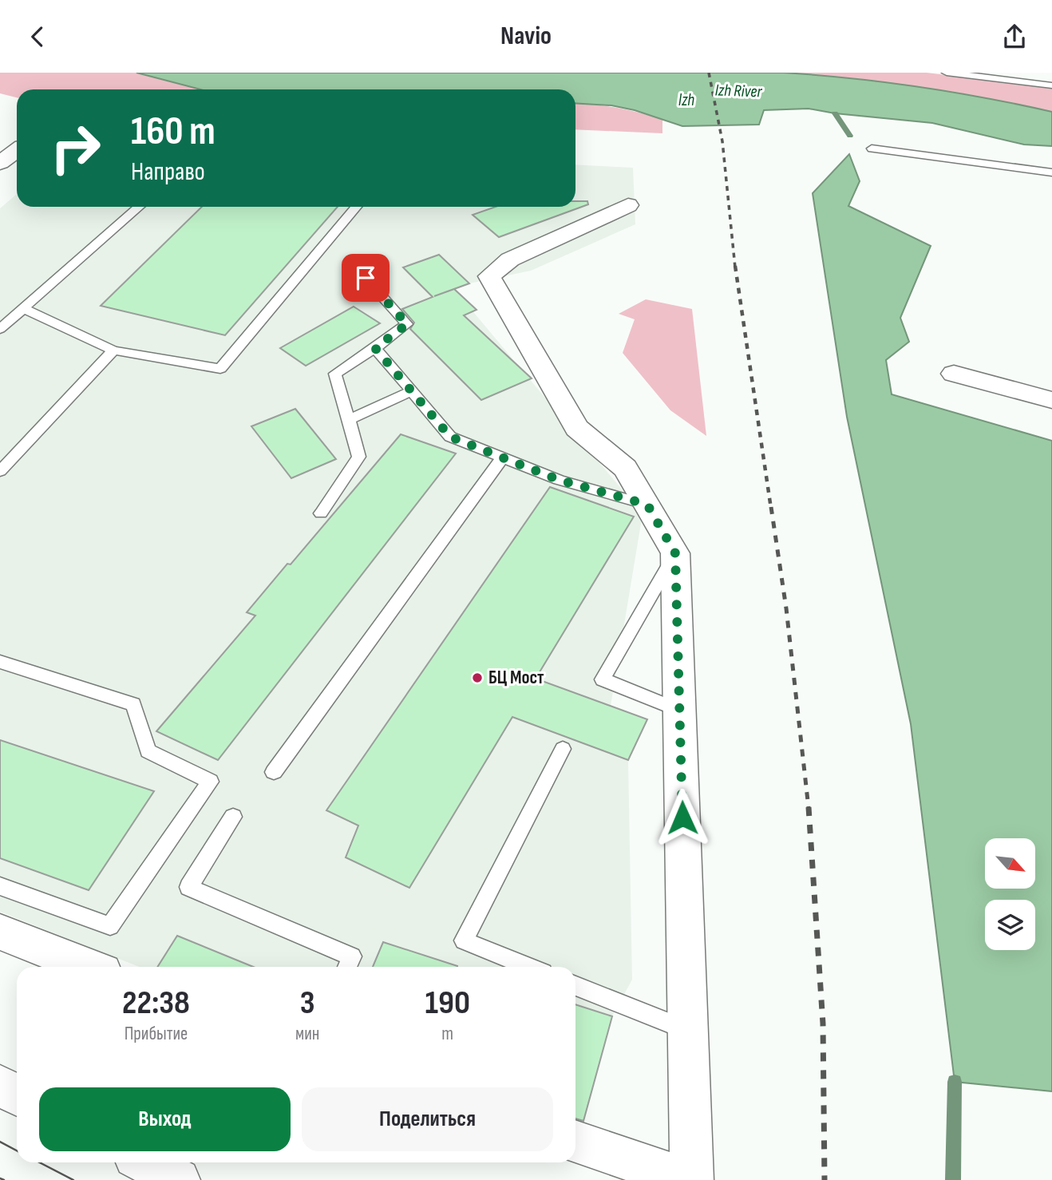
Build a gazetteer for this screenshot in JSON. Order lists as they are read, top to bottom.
{
  "water": ["Izh River", "Izh"],
  "places": ["БЦ Мост"],
  "north": "bottom right",
  "page": {
    "header": "Navio",
    "turn": ["160 m", "Направо"],
    "eta": [
      "22:38",
      "Прибытие",
      "3",
      "мин",
      "190",
      "m"
    ],
    "buttons": ["Выход", "Поделиться"]
  }
}
